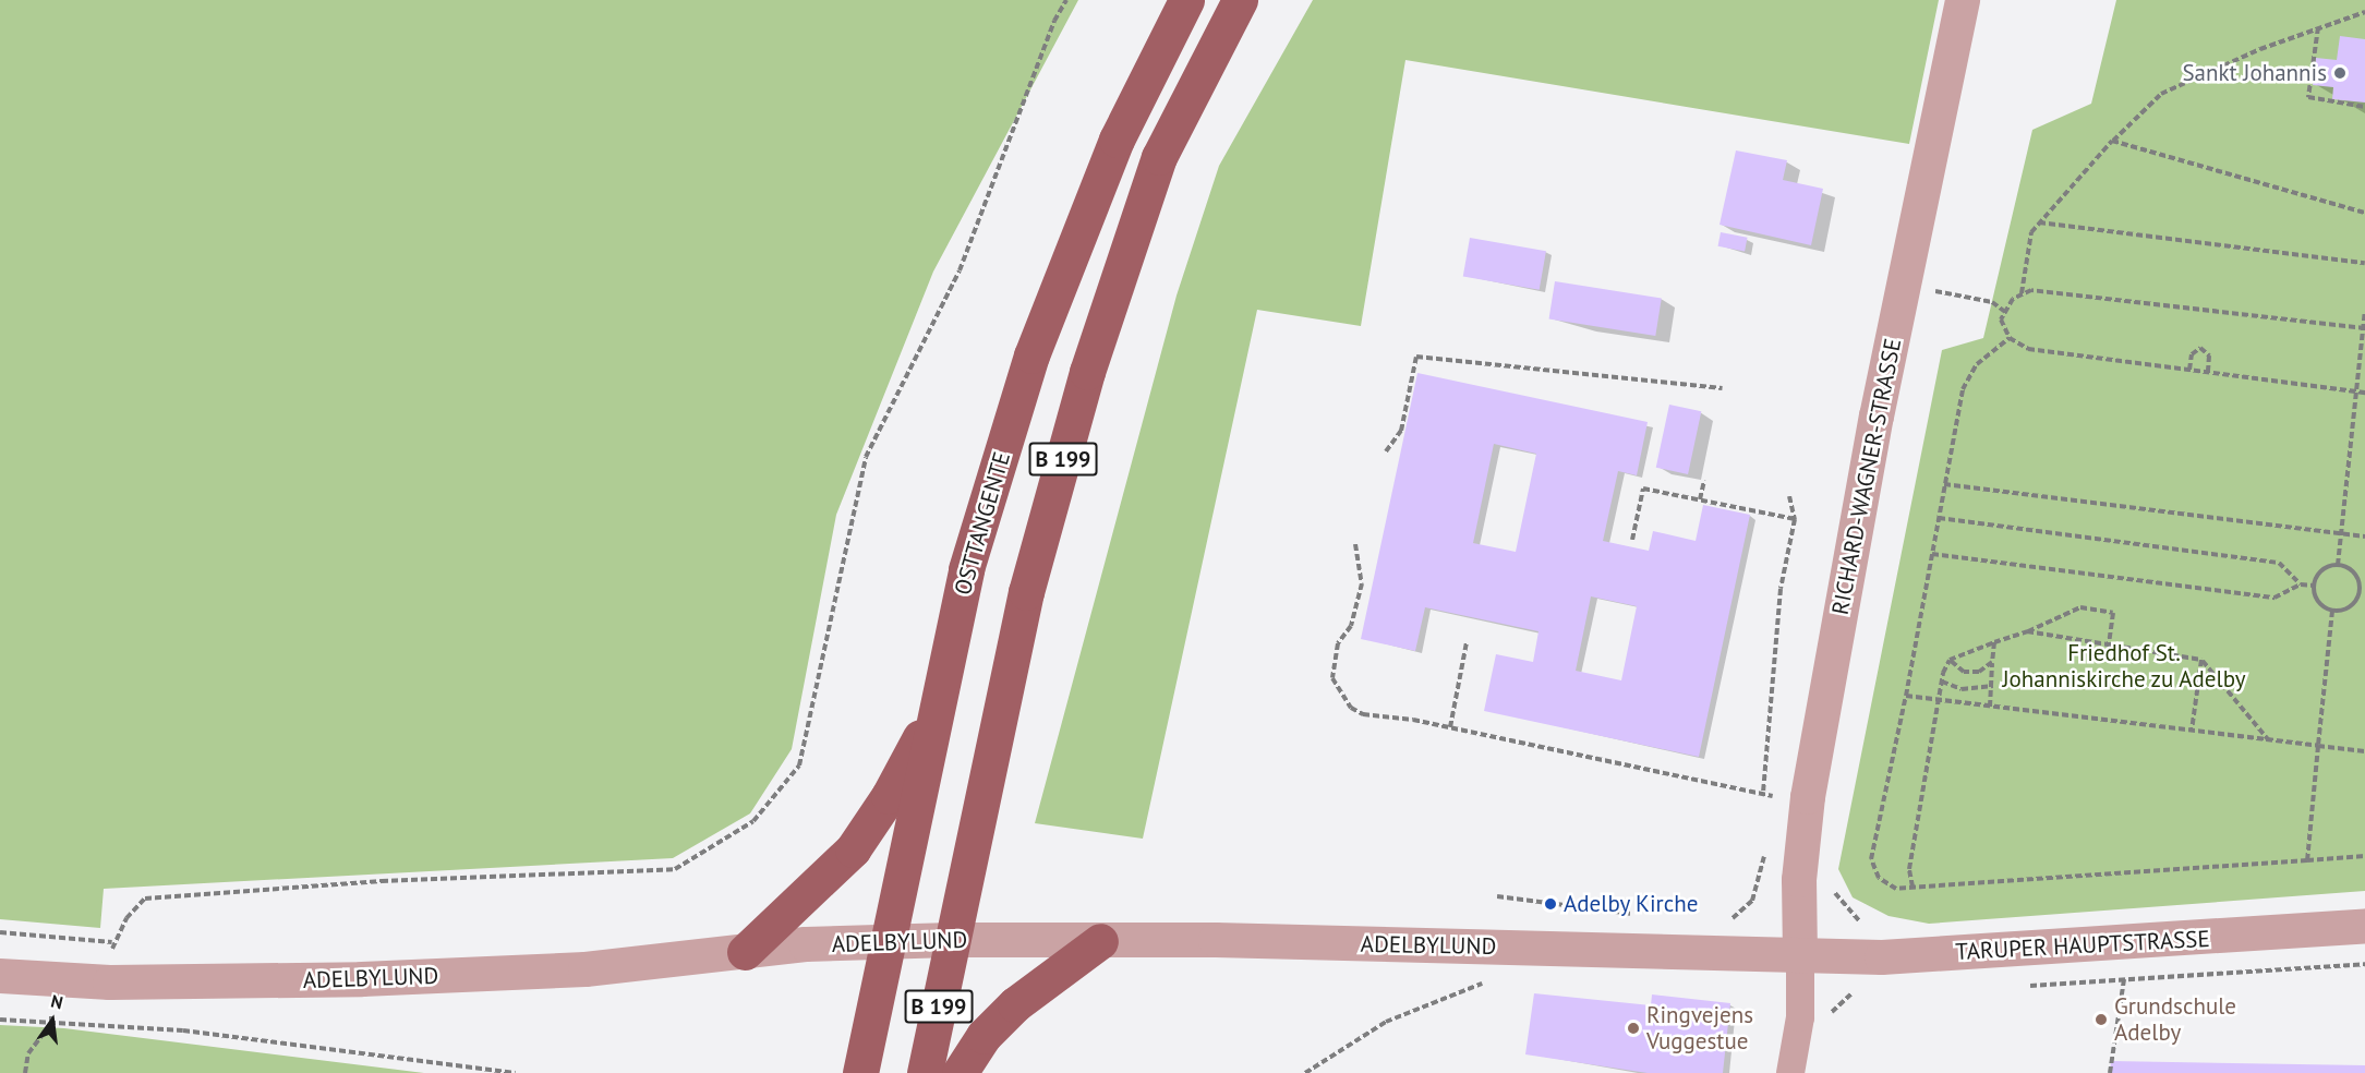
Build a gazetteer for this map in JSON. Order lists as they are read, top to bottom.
{
  "streets": {
    "main road": ["B 199", "OSTTANGENTE"],
    "street": ["RICHARD-WAGNER-STRASSE", "ADELBYLUND", "TARUPER HAUPTSTRASSE"]
  },
  "crossings": [
    ["B 199", "ADELBYLUND"],
    ["RICHARD-WAGNER-STRASSE", "ADELBYLUND"],
    ["RICHARD-WAGNER-STRASSE", "TARUPER HAUPTSTRASSE"],
    ["OSTTANGENTE", "ADELBYLUND"],
    ["ADELBYLUND", "TARUPER HAUPTSTRASSE"]
  ],
  "parks": ["Friedhof St. Johanniskirche zu Adelby"],
  "places": [
    "Sankt Johannis",
    "Adelby Kirche",
    "Grundschule Adelby",
    "Ringvejens Vuggestue"
  ],
  "north": "top"
}
